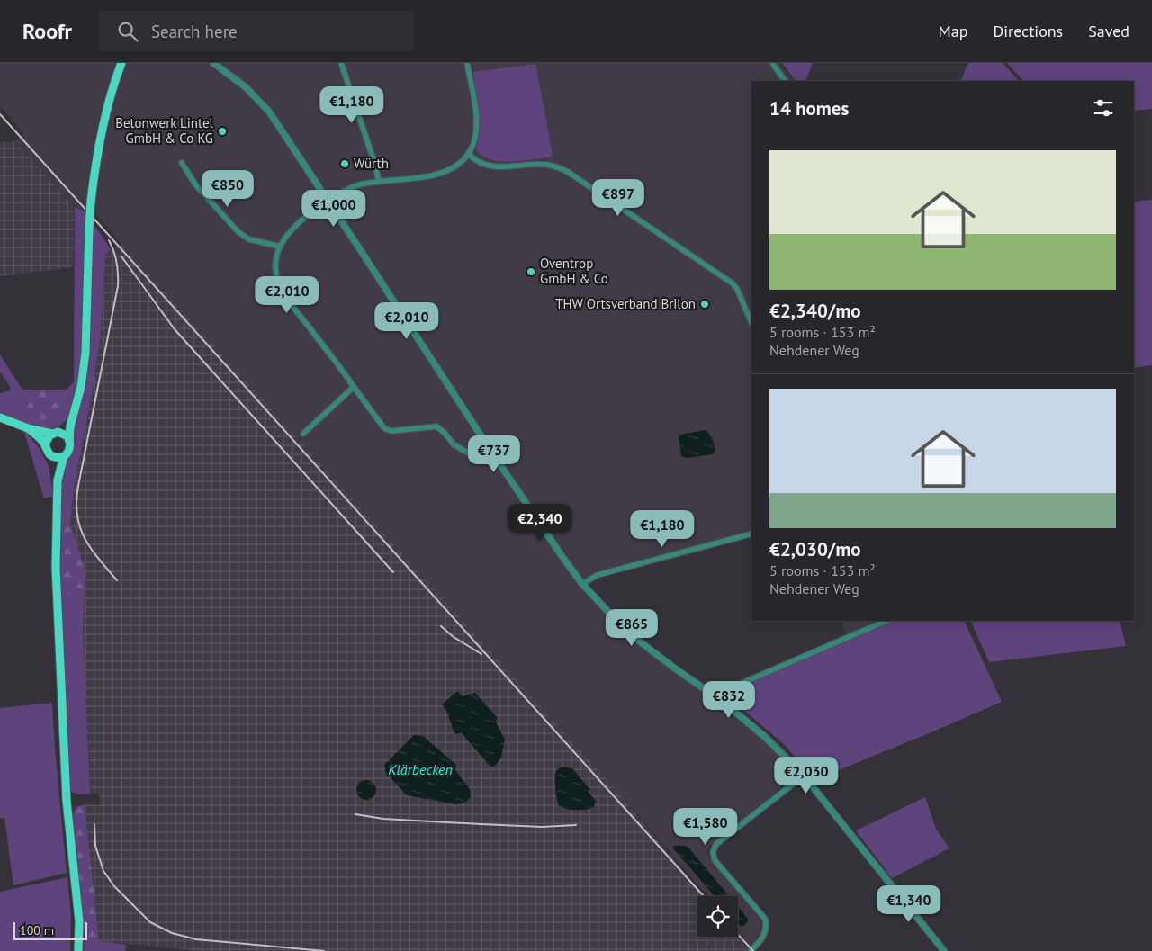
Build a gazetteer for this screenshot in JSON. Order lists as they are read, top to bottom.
{
  "water": ["Klärbecken"],
  "places": [
    "Betonwerk Lintel GmbH & Co KG",
    "Würth",
    "Oventrop GmbH & Co",
    "THW Ortsverband Brilon"
  ],
  "scale_bar": "100 m",
  "page": {
    "header": "Roofr",
    "search": "Search here",
    "nav": ["Map", "Directions", "Saved"],
    "heading": "14 homes",
    "price": [
      "€1,180",
      "€850",
      "€897",
      "€1,000",
      "€2,010",
      "€2,010",
      "€737",
      "€2,340",
      "€1,180",
      "€865",
      "€832",
      "€2,030",
      "€1,580",
      "€1,340"
    ],
    "list": [
      {
        "name": "€2,340/mo",
        "note": "5 rooms · 153 m² · Nehdener Weg"
      },
      {
        "name": "€2,030/mo",
        "note": "5 rooms · 153 m² · Nehdener Weg"
      }
    ],
    "scale": "100 m"
  }
}
